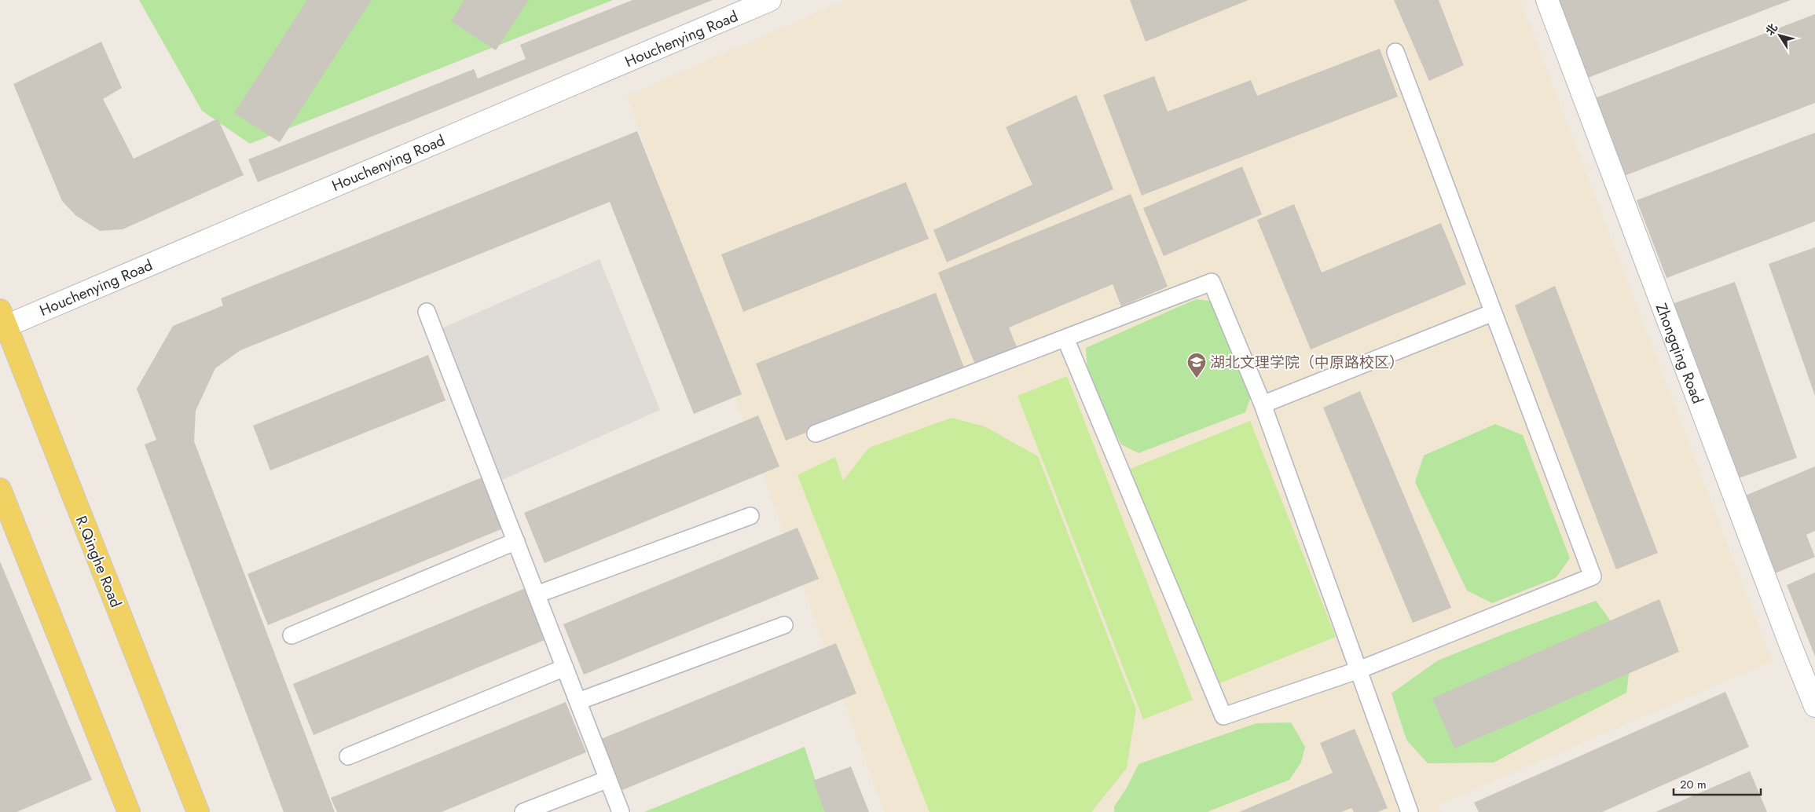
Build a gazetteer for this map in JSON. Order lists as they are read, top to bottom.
{
  "streets": {
    "main road": ["R.Qinghe Road"],
    "street": ["Houchenying Road", "Zhongqing Road"]
  },
  "crossings": [
    ["Houchenying Road", "R.Qinghe Road"]
  ],
  "places": {
    "school or university": ["湖北文理学院（中原路校区）"]
  },
  "scale_bar": "20 m",
  "north": "top left"
}
